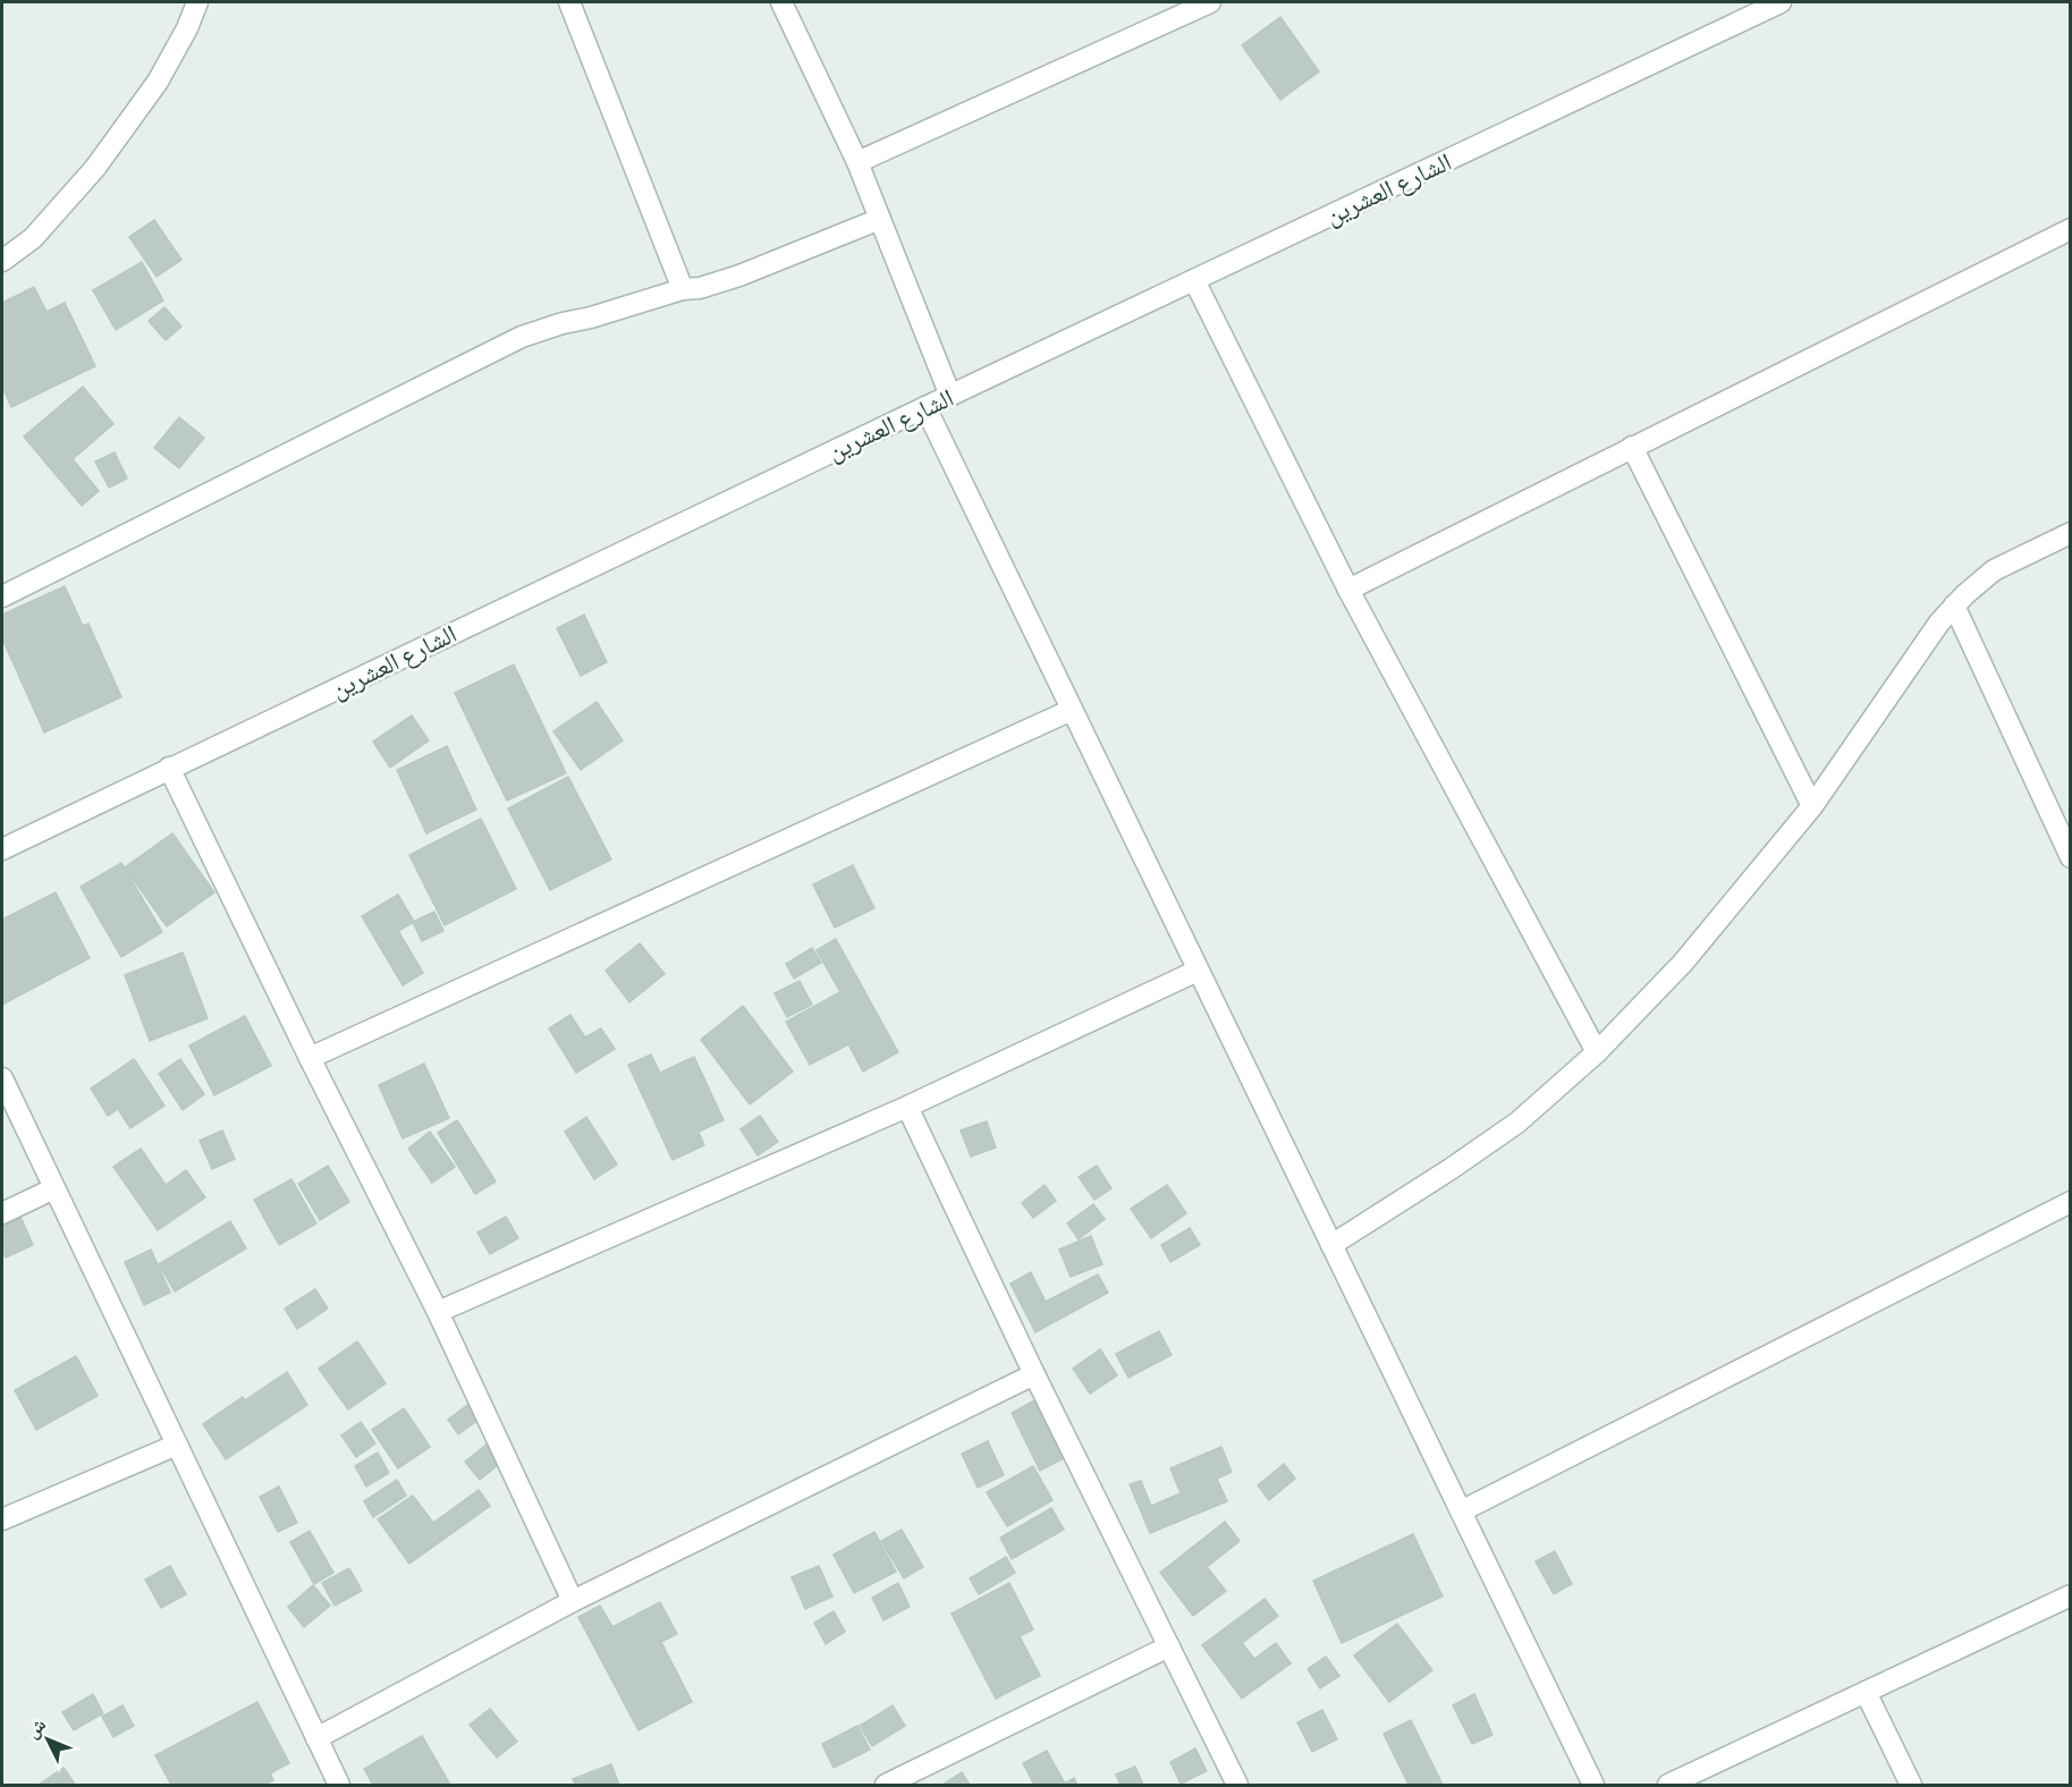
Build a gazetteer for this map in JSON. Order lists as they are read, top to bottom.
{
  "streets": {
    "street": ["الشارع العشرين"]
  },
  "north": "top left"
}
